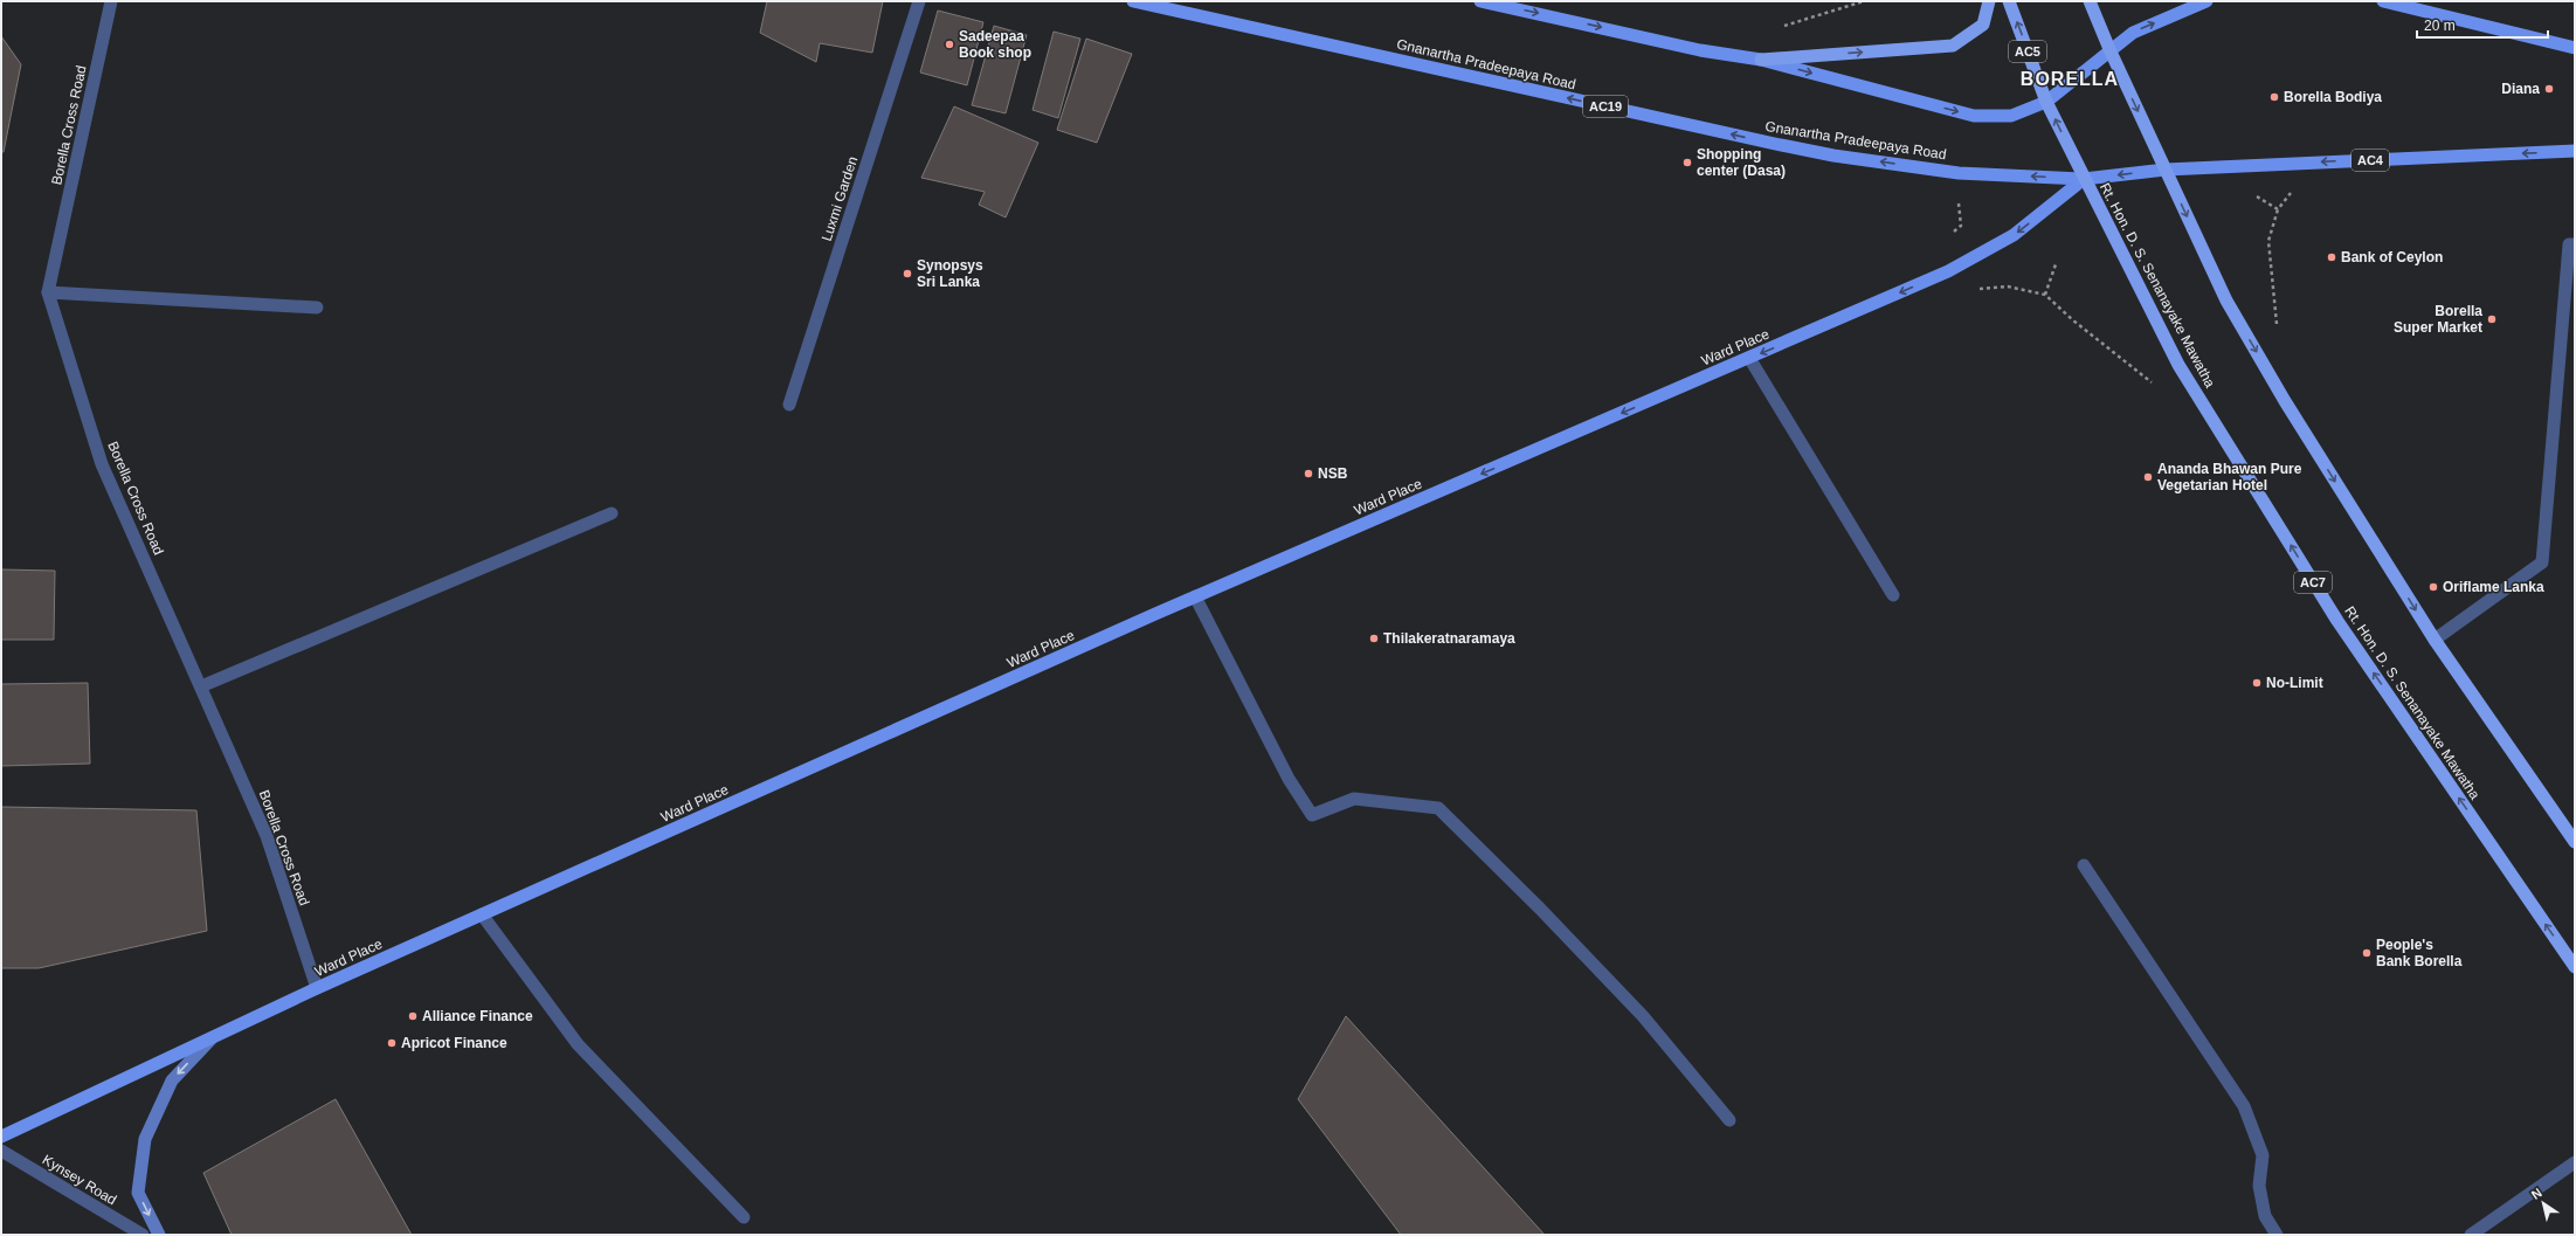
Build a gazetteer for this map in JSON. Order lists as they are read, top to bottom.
{
  "streets": {
    "highway": ["AC5", "Rt. Hon. D. S. Senanayake Mawatha", "AC7"],
    "main road": [
      "Gnanartha Pradeepaya Road",
      "AC19",
      "AC4",
      "Ward Place"
    ],
    "street": ["Borella Cross Road", "Luxmi Garden", "Kynsey Road"]
  },
  "crossings": [
    ["AC5", "Rt. Hon. D. S. Senanayake Mawatha"],
    ["Gnanartha Pradeepaya Road", "AC4"],
    ["Gnanartha Pradeepaya Road", "Rt. Hon. D. S. Senanayake Mawatha"],
    ["Gnanartha Pradeepaya Road", "Ward Place"],
    ["Borella Cross Road", "Ward Place"],
    ["Rt. Hon. D. S. Senanayake Mawatha", "Ward Place"]
  ],
  "one_way": ["Ward Place"],
  "districts": ["BORELLA"],
  "places": [
    "Sadeepaa Book shop",
    "Diana",
    "Borella Bodiya",
    "Shopping center (Dasa)",
    "Bank of Ceylon",
    "Synopsys Sri Lanka",
    "Borella Super Market",
    "NSB",
    "Ananda Bhawan Pure Vegetarian Hotel",
    "Oriflame Lanka",
    "Thilakeratnaramaya",
    "No-Limit",
    "People's Bank Borella",
    "Alliance Finance",
    "Apricot Finance"
  ],
  "scale_bar": "20 m",
  "north": "top left"
}
